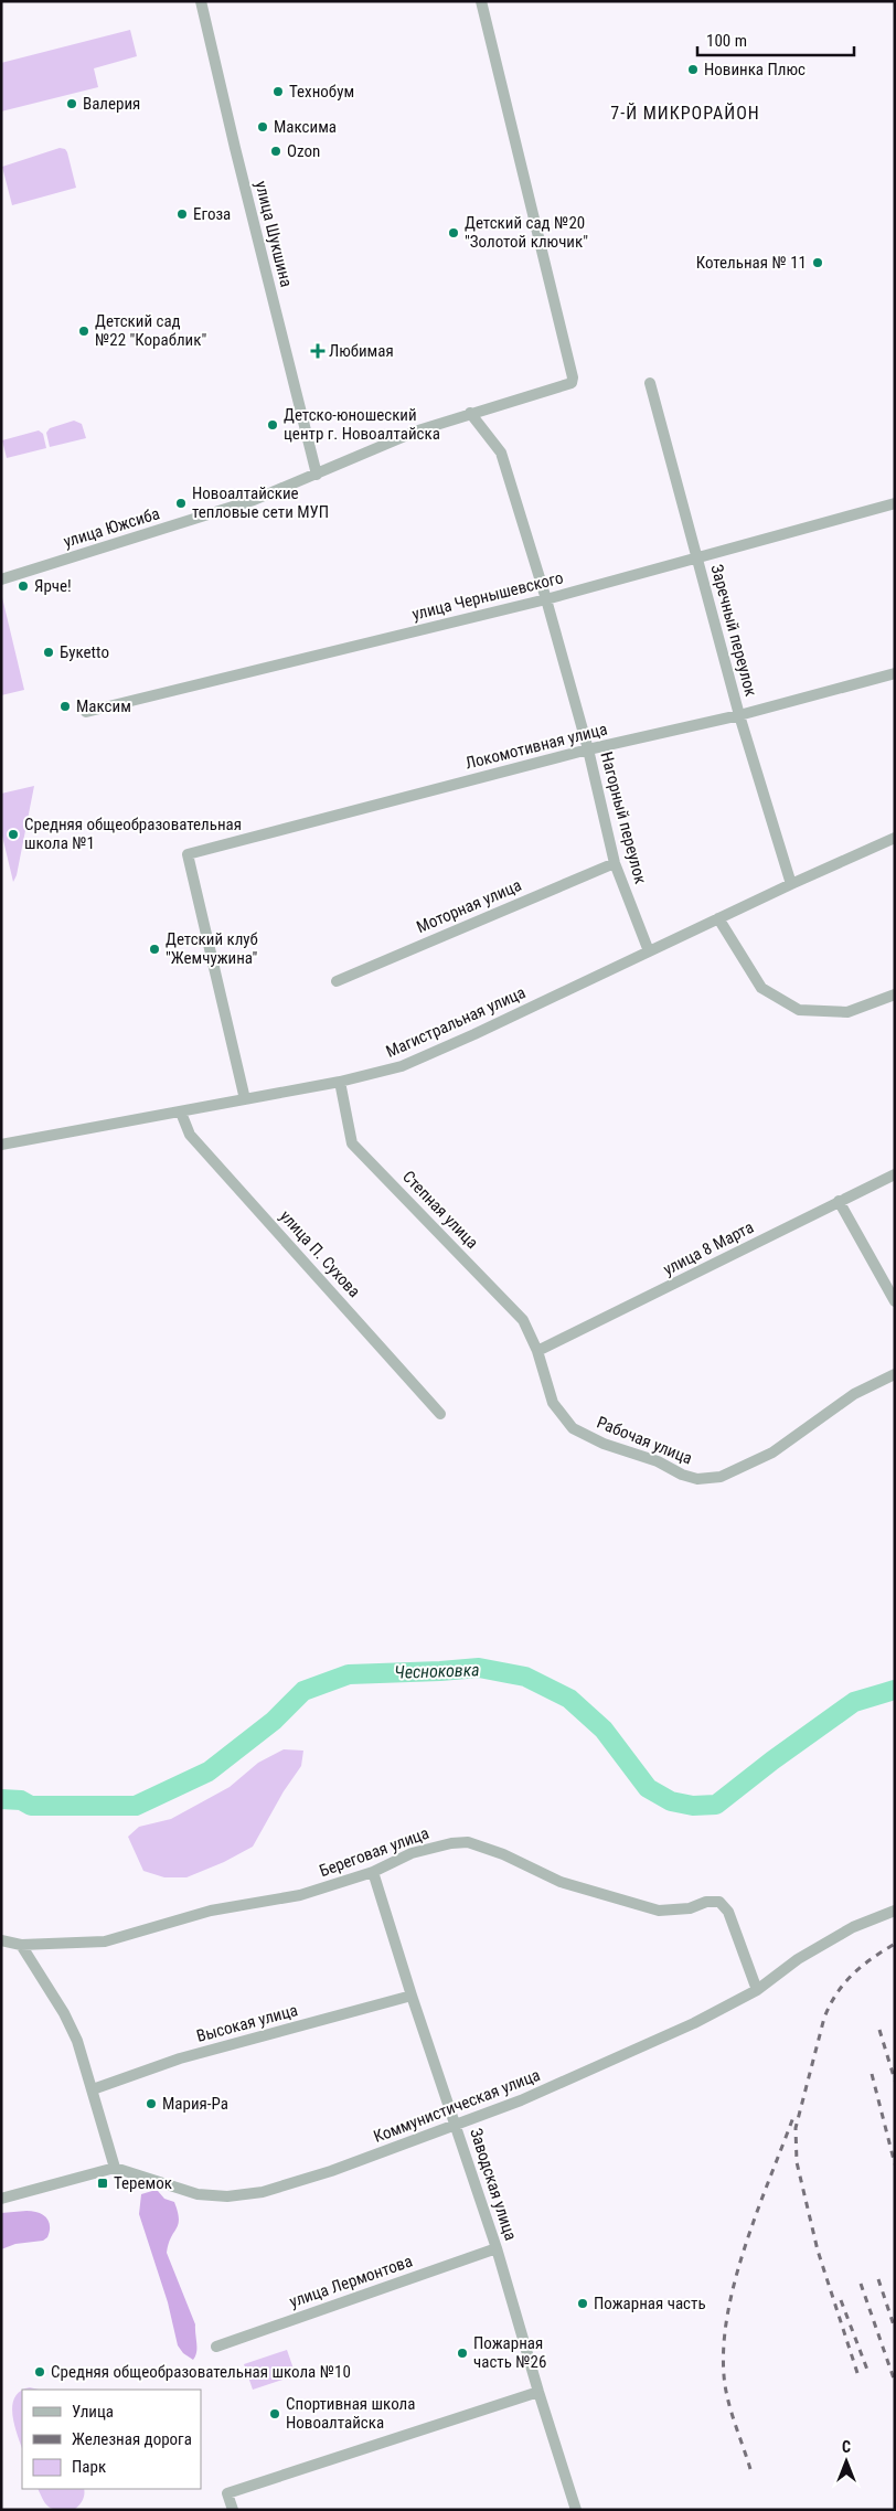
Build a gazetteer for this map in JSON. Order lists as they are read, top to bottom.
{
  "streets": {
    "street": [
      "улица Шукшина",
      "улица Южсиба",
      "улица Чернышевского",
      "Заречный переулок",
      "Локомотивная улица",
      "Нагорный переулок",
      "Моторная улица",
      "Магистральная улица",
      "Степная улица",
      "улица 8 Марта",
      "улица П. Сухова",
      "Рабочая улица",
      "Береговая улица",
      "Высокая улица",
      "Коммунистическая улица",
      "Заводская улица",
      "улица Лермонтова"
    ]
  },
  "crossings": [
    ["улица Шукшина", "улица Южсиба"],
    ["улица Южсиба", "Нагорный переулок"],
    ["улица Чернышевского", "Заречный переулок"],
    ["улица Чернышевского", "Нагорный переулок"],
    ["Заречный переулок", "Локомотивная улица"],
    ["Заречный переулок", "Магистральная улица"],
    ["Локомотивная улица", "Нагорный переулок"],
    ["Локомотивная улица", "Магистральная улица"],
    ["Нагорный переулок", "Моторная улица"],
    ["Нагорный переулок", "Магистральная улица"],
    ["Магистральная улица", "Степная улица"],
    ["Магистральная улица", "улица П. Сухова"],
    ["Степная улица", "улица 8 Марта"],
    ["Степная улица", "Рабочая улица"],
    ["улица 8 Марта", "Рабочая улица"],
    ["Береговая улица", "Коммунистическая улица"],
    ["Береговая улица", "Заводская улица"],
    ["Высокая улица", "Заводская улица"],
    ["Коммунистическая улица", "Заводская улица"],
    ["Заводская улица", "улица Лермонтова"]
  ],
  "districts": ["7-Й МИКРОРАЙОН"],
  "water": ["Чесноковка"],
  "places": {
    "other": [
      "Новинка Плюс",
      "Технобум",
      "Валерия",
      "Максима",
      "Ozon",
      "Егоза",
      "Детский сад №20 \"Золотой ключик\"",
      "Котельная № 11",
      "Детский сад №22 \"Кораблик\"",
      "Детско-юношеский центр г. Новоалтайска",
      "Новоалтайские тепловые сети МУП",
      "Ярче!",
      "Букеttо",
      "Максим",
      "Средняя общеобразовательная школа №1",
      "Детский клуб \"Жемчужина\"",
      "Мария-Ра",
      "Пожарная часть",
      "Пожарная часть №26",
      "Средняя общеобразовательная школа №10",
      "Спортивная школа Новоалтайска"
    ],
    "health": ["Любимая"],
    "transit": ["Теремок"]
  },
  "legend": ["Улица", "Железная дорога", "Парк"],
  "scale_bar": "100 m",
  "north": "top"
}
